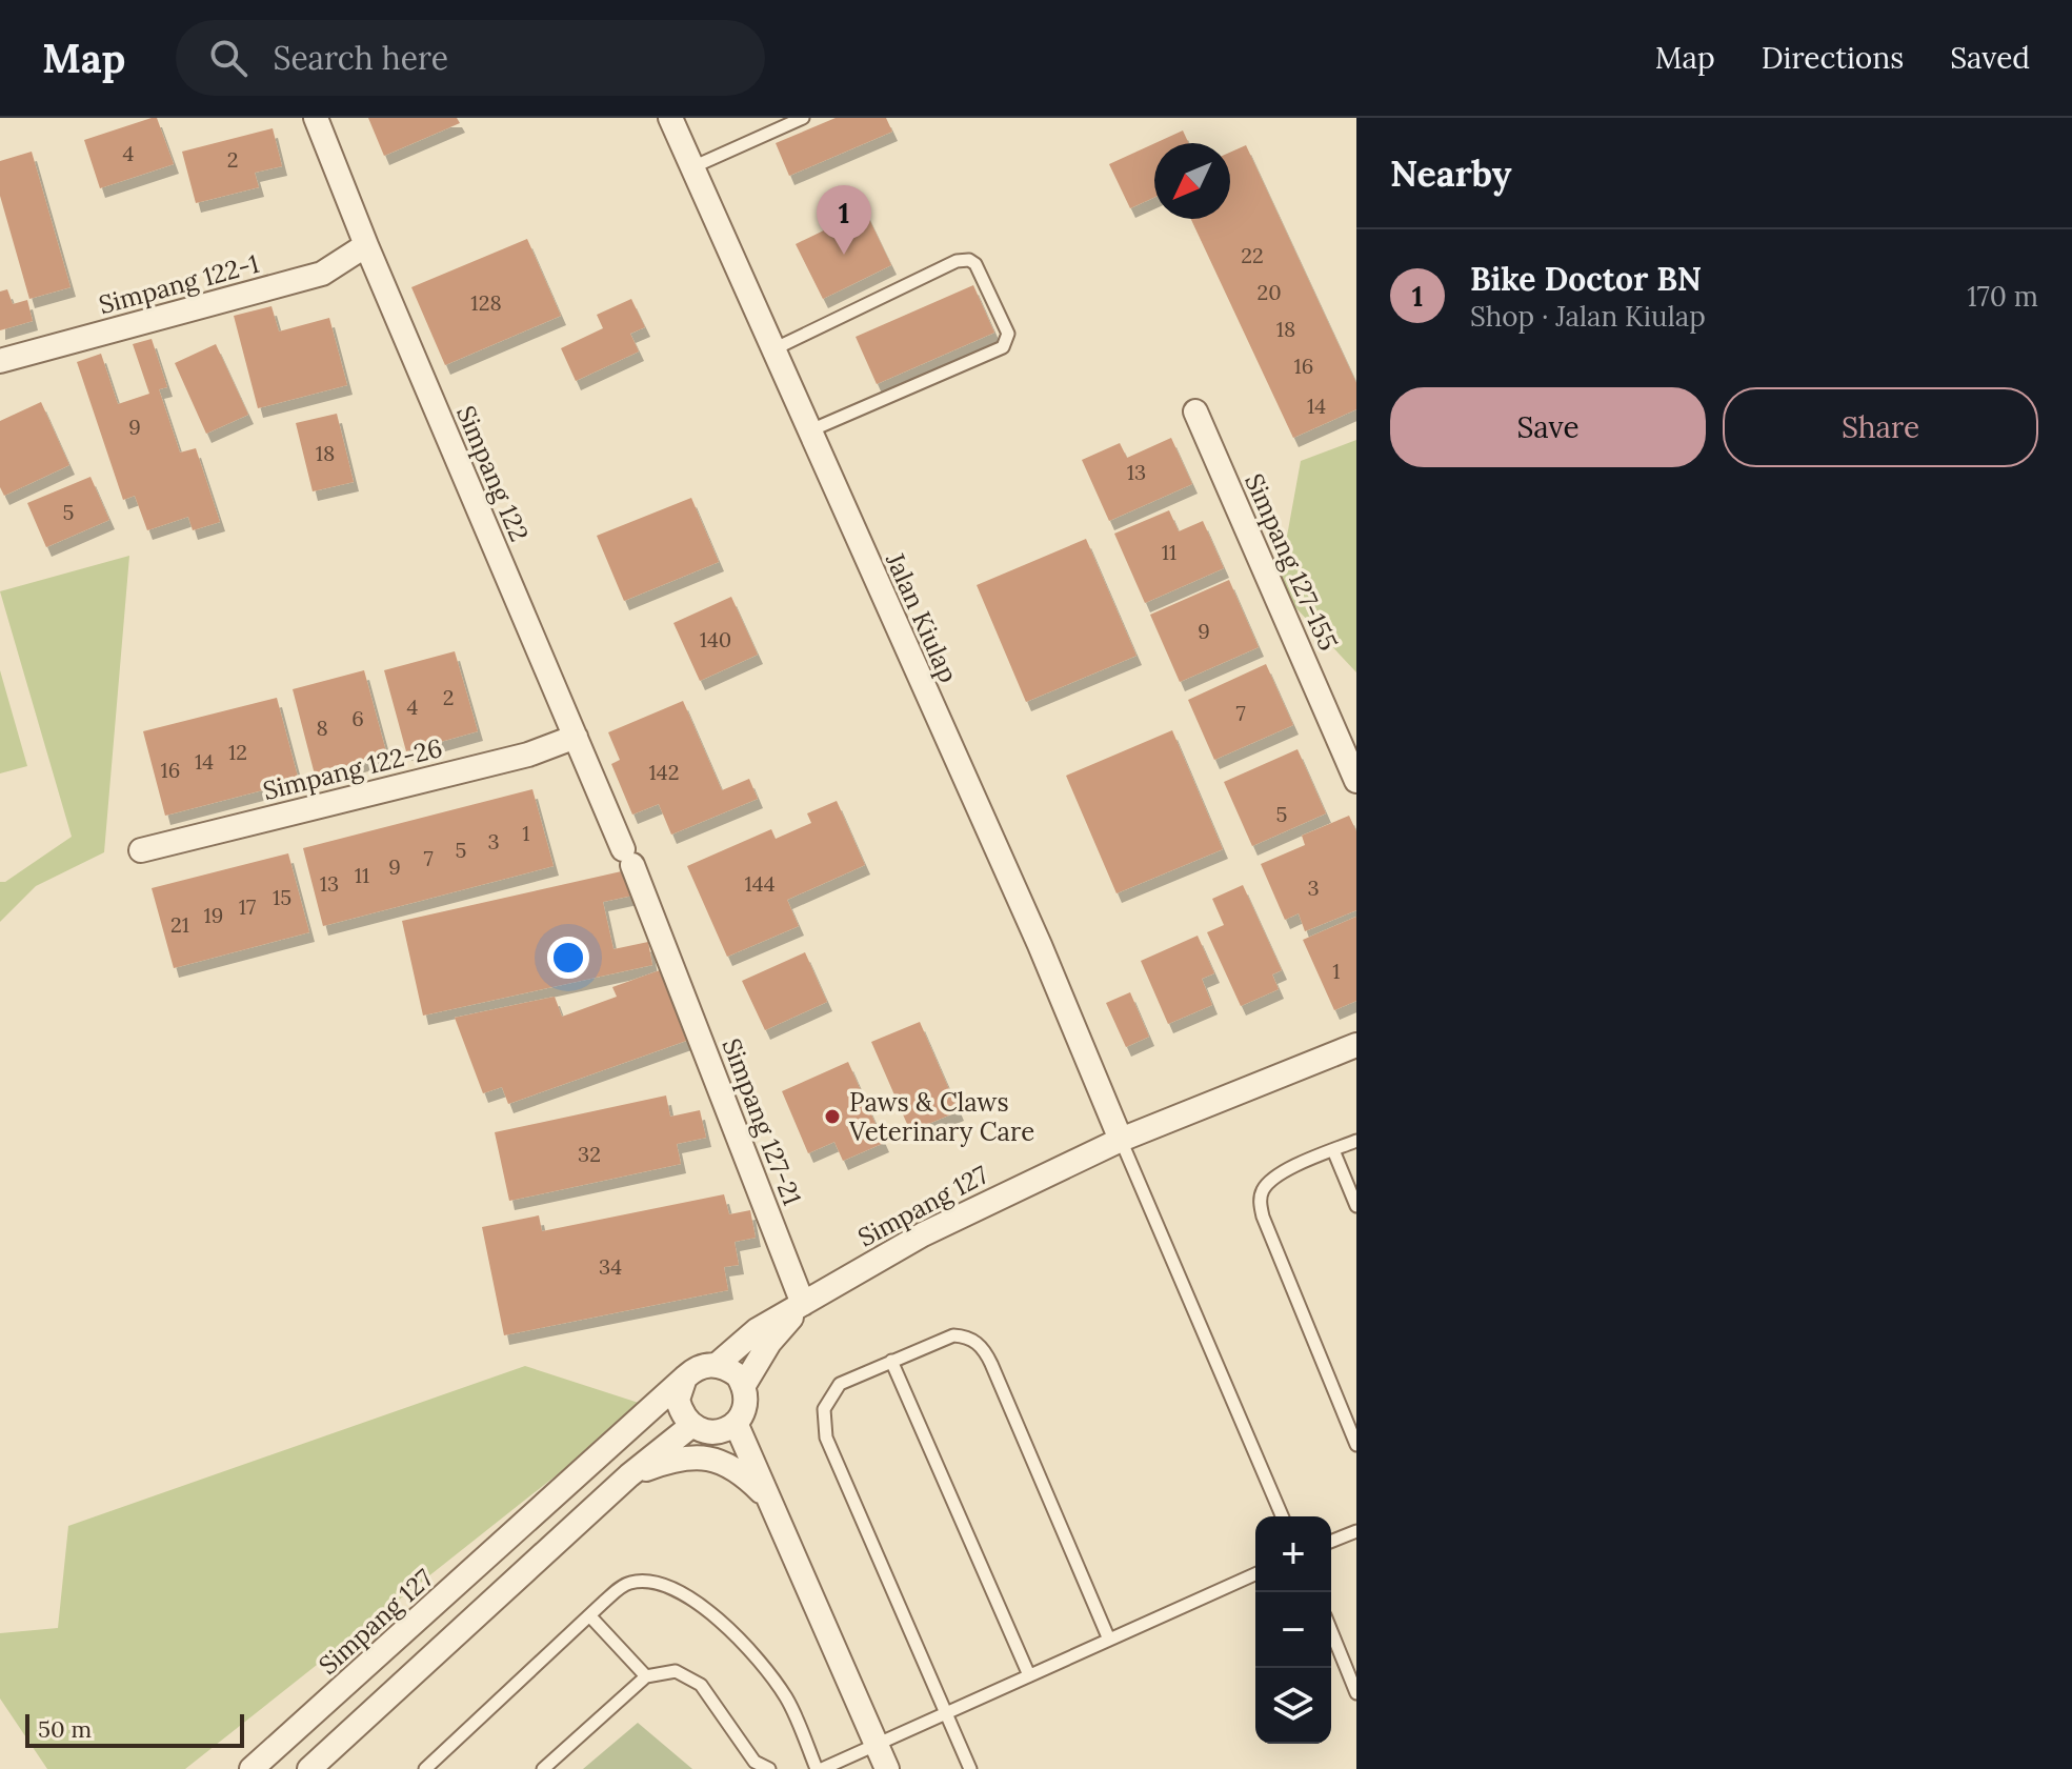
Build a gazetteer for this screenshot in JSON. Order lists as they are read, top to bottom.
{
  "streets": {
    "street": [
      "Simpang 122-1",
      "Simpang 122",
      "Simpang 127-155",
      "Jalan Kiulap",
      "Simpang 122-26",
      "Simpang 127-21",
      "Simpang 127"
    ]
  },
  "crossings": [
    ["Simpang 122-1", "Simpang 122"],
    ["Simpang 122", "Simpang 122-26"],
    ["Simpang 122", "Simpang 127-21"],
    ["Jalan Kiulap", "Simpang 127"],
    ["Simpang 127-21", "Simpang 127"]
  ],
  "places": ["Paws & Claws Veterinary Care"],
  "house_numbers": [
    "4",
    "2",
    "22",
    "20",
    "128",
    "18",
    "16",
    "14",
    "9",
    "18",
    "13",
    "5",
    "11",
    "9",
    "140",
    "2",
    "4",
    "7",
    "6",
    "8",
    "12",
    "14",
    "16",
    "142",
    "5",
    "1",
    "3",
    "5",
    "7",
    "9",
    "11",
    "13",
    "144",
    "3",
    "15",
    "17",
    "19",
    "21",
    "1",
    "32",
    "34"
  ],
  "scale_bar": "50 m",
  "north": "bottom left",
  "page": {
    "header": "Map",
    "search": "Search here",
    "nav": ["Map", "Directions", "Saved"],
    "heading": "Nearby",
    "pins": "1",
    "list": [
      {
        "mark": "1",
        "name": "Bike Doctor BN",
        "note": "Shop · Jalan Kiulap",
        "value": "170 m"
      }
    ],
    "buttons": ["Save", "Share"],
    "map_buttons": ["+", "−"],
    "scale": "50 m"
  }
}
